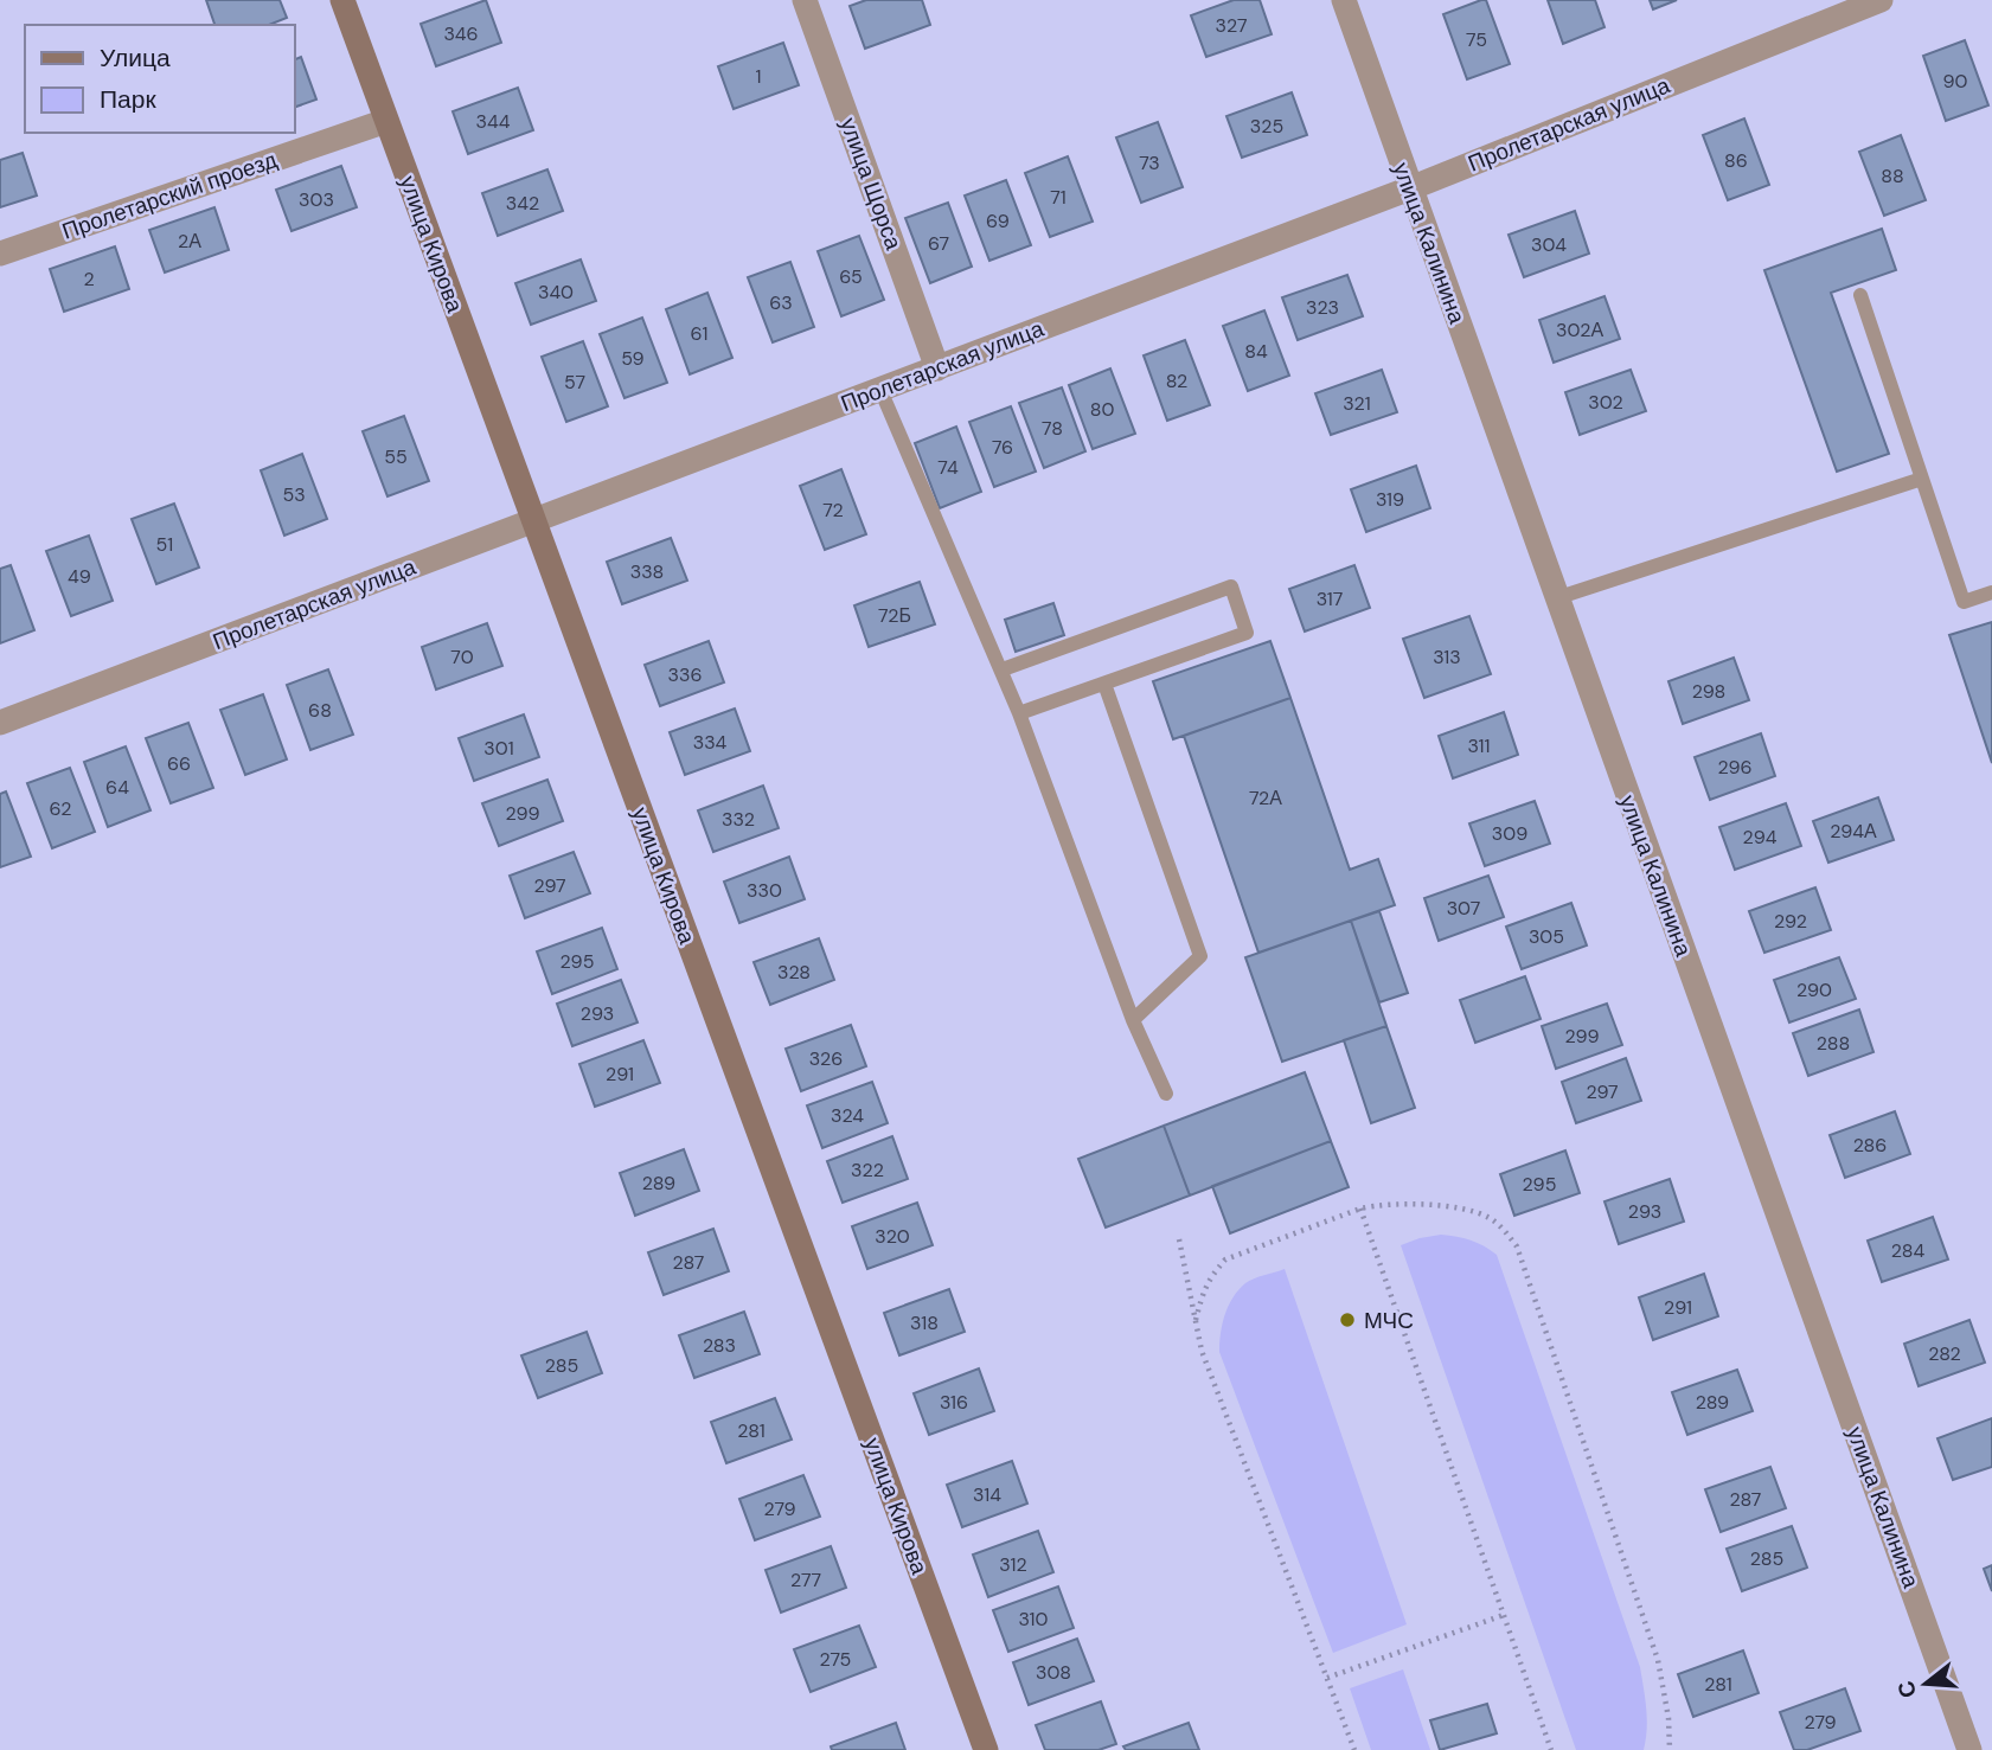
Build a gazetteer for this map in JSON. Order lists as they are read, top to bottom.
{
  "streets": {
    "street": [
      "Пролетарская улица",
      "улица Щорса",
      "Пролетарский проезд",
      "улица Калинина",
      "улица Кирова"
    ]
  },
  "crossings": [
    ["Пролетарская улица", "улица Щорса"],
    ["Пролетарская улица", "улица Калинина"],
    ["Пролетарская улица", "улица Кирова"],
    ["Пролетарский проезд", "улица Кирова"]
  ],
  "places": ["МЧС"],
  "house_numbers": [
    "327",
    "346",
    "75",
    "1",
    "90",
    "344",
    "325",
    "86",
    "73",
    "88",
    "71",
    "303",
    "342",
    "69",
    "2А",
    "67",
    "304",
    "65",
    "2",
    "340",
    "63",
    "323",
    "302А",
    "61",
    "84",
    "59",
    "82",
    "57",
    "302",
    "321",
    "80",
    "78",
    "76",
    "55",
    "74",
    "53",
    "319",
    "72",
    "51",
    "338",
    "49",
    "317",
    "72Б",
    "70",
    "313",
    "336",
    "298",
    "68",
    "334",
    "311",
    "301",
    "66",
    "296",
    "64",
    "72А",
    "62",
    "299",
    "332",
    "294А",
    "309",
    "294",
    "297",
    "330",
    "307",
    "292",
    "305",
    "295",
    "328",
    "290",
    "293",
    "299",
    "288",
    "326",
    "291",
    "297",
    "324",
    "286",
    "322",
    "289",
    "295",
    "293",
    "320",
    "284",
    "287",
    "291",
    "318",
    "283",
    "282",
    "285",
    "316",
    "289",
    "281",
    "314",
    "287",
    "279",
    "285",
    "312",
    "277",
    "310",
    "275",
    "308",
    "281",
    "279"
  ],
  "legend": ["Улица", "Парк"],
  "north": "left"
}
